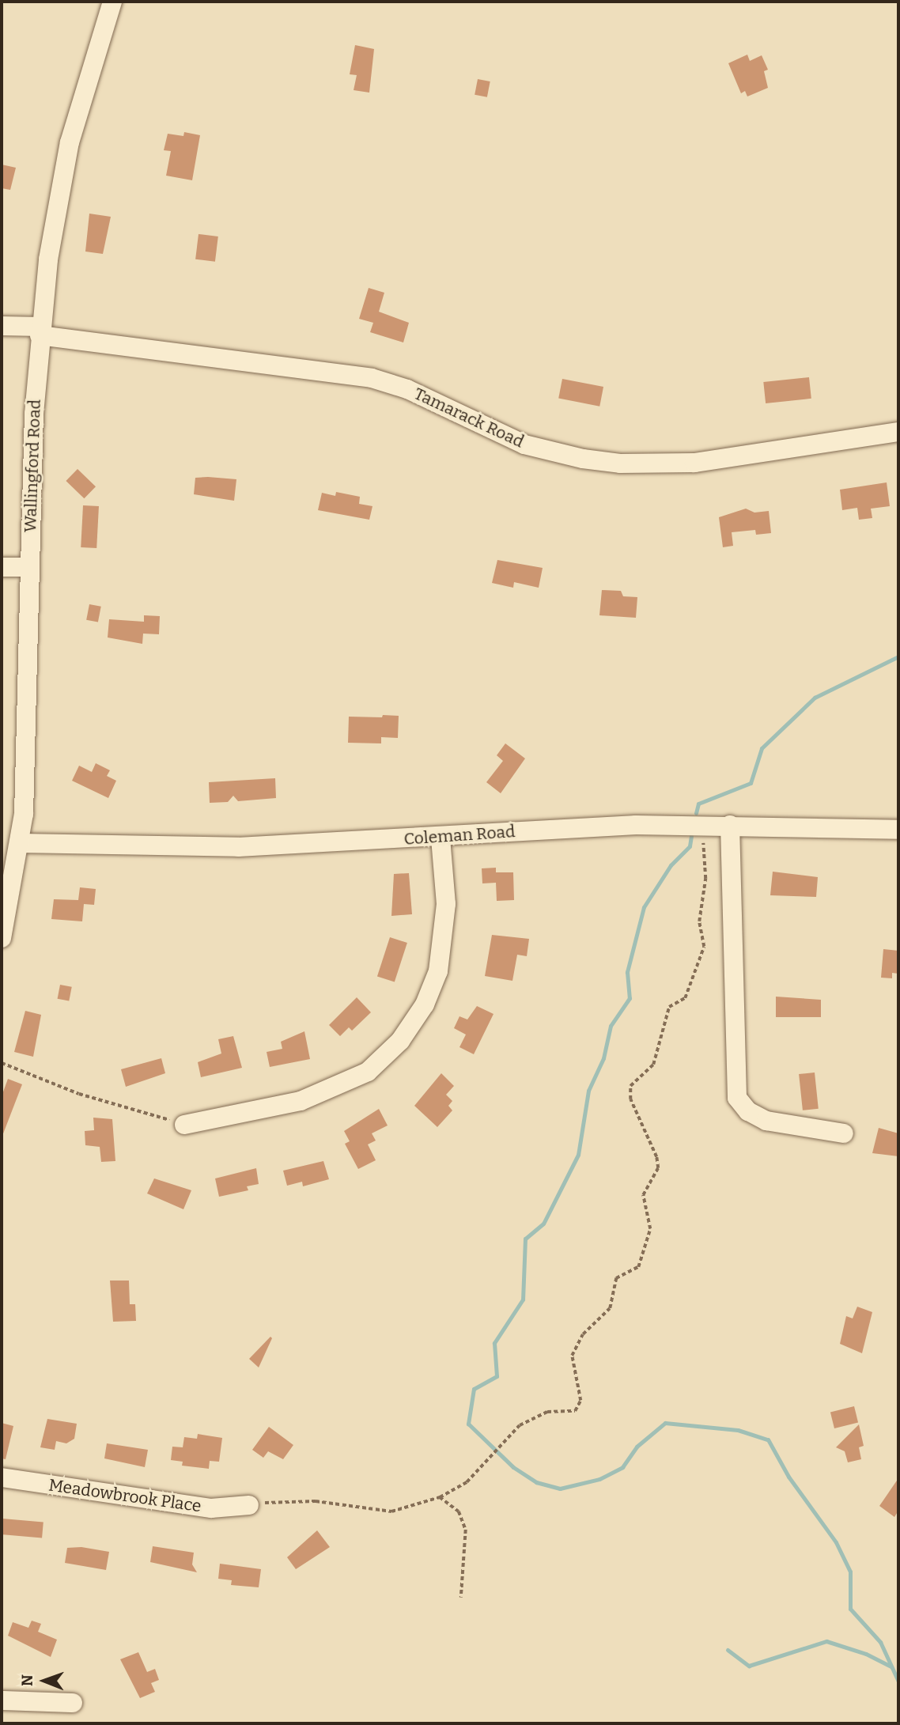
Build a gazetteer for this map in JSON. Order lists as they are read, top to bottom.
{
  "streets": {
    "street": [
      "Tamarack Road",
      "Wallingford Road",
      "Coleman Road",
      "Meadowbrook Place"
    ]
  },
  "crossings": [
    ["Tamarack Road", "Wallingford Road"],
    ["Wallingford Road", "Coleman Road"]
  ],
  "north": "left"
}
